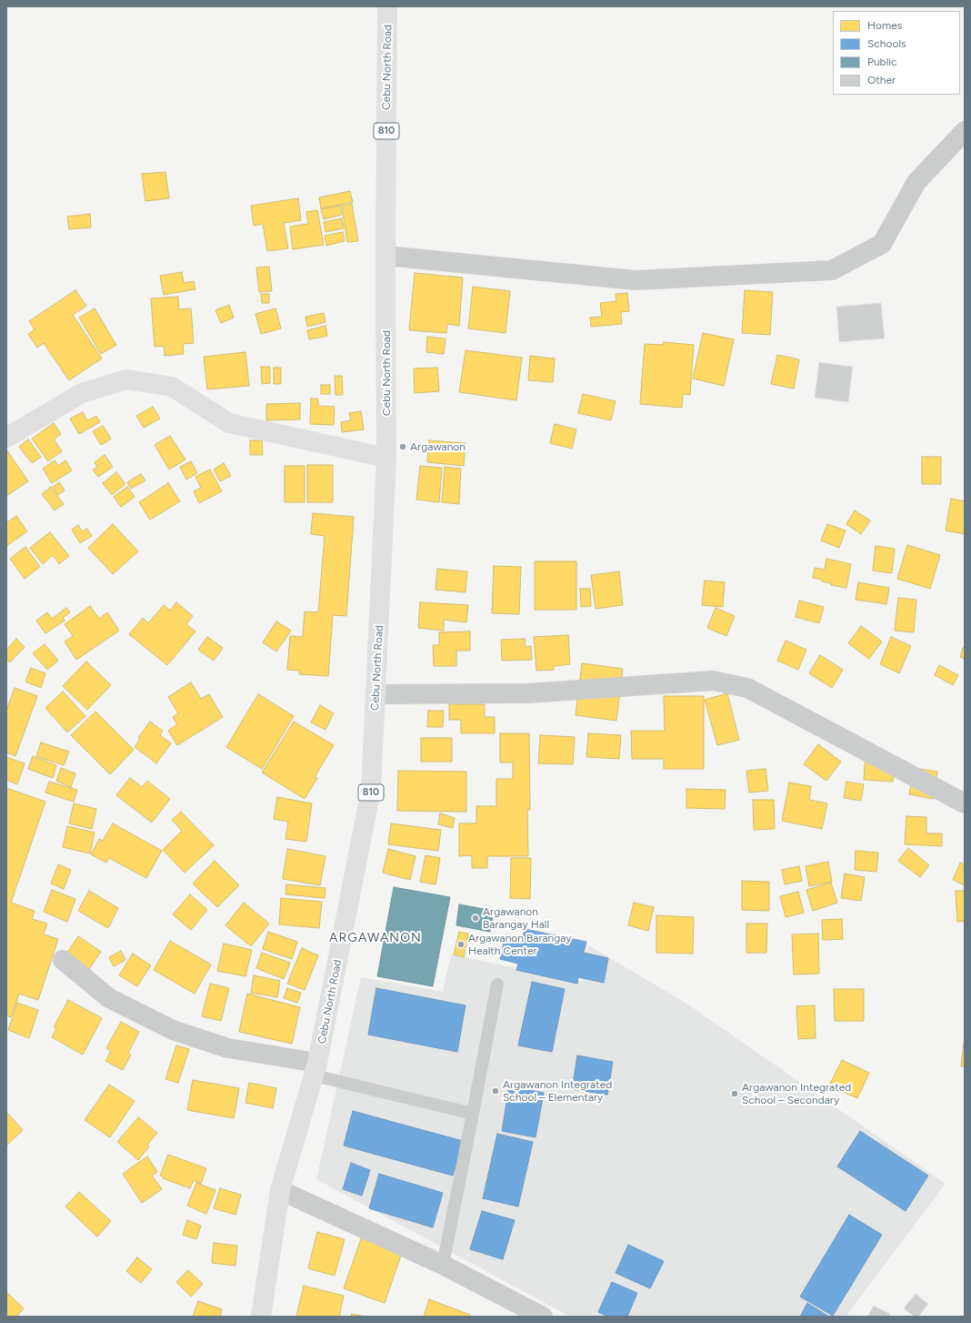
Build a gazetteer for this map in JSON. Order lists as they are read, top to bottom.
{
  "streets": {
    "main road": ["Cebu North Road", "810"]
  },
  "districts": ["ARGAWANON"],
  "places": [
    "Argawanon",
    "Argawanon Barangay Hall",
    "Argawanon Barangay Health Center",
    "Argawanon Integrated School – Elementary",
    "Argawanon Integrated School – Secondary"
  ],
  "legend": [
    "Homes",
    "Schools",
    "Public",
    "Other"
  ]
}
